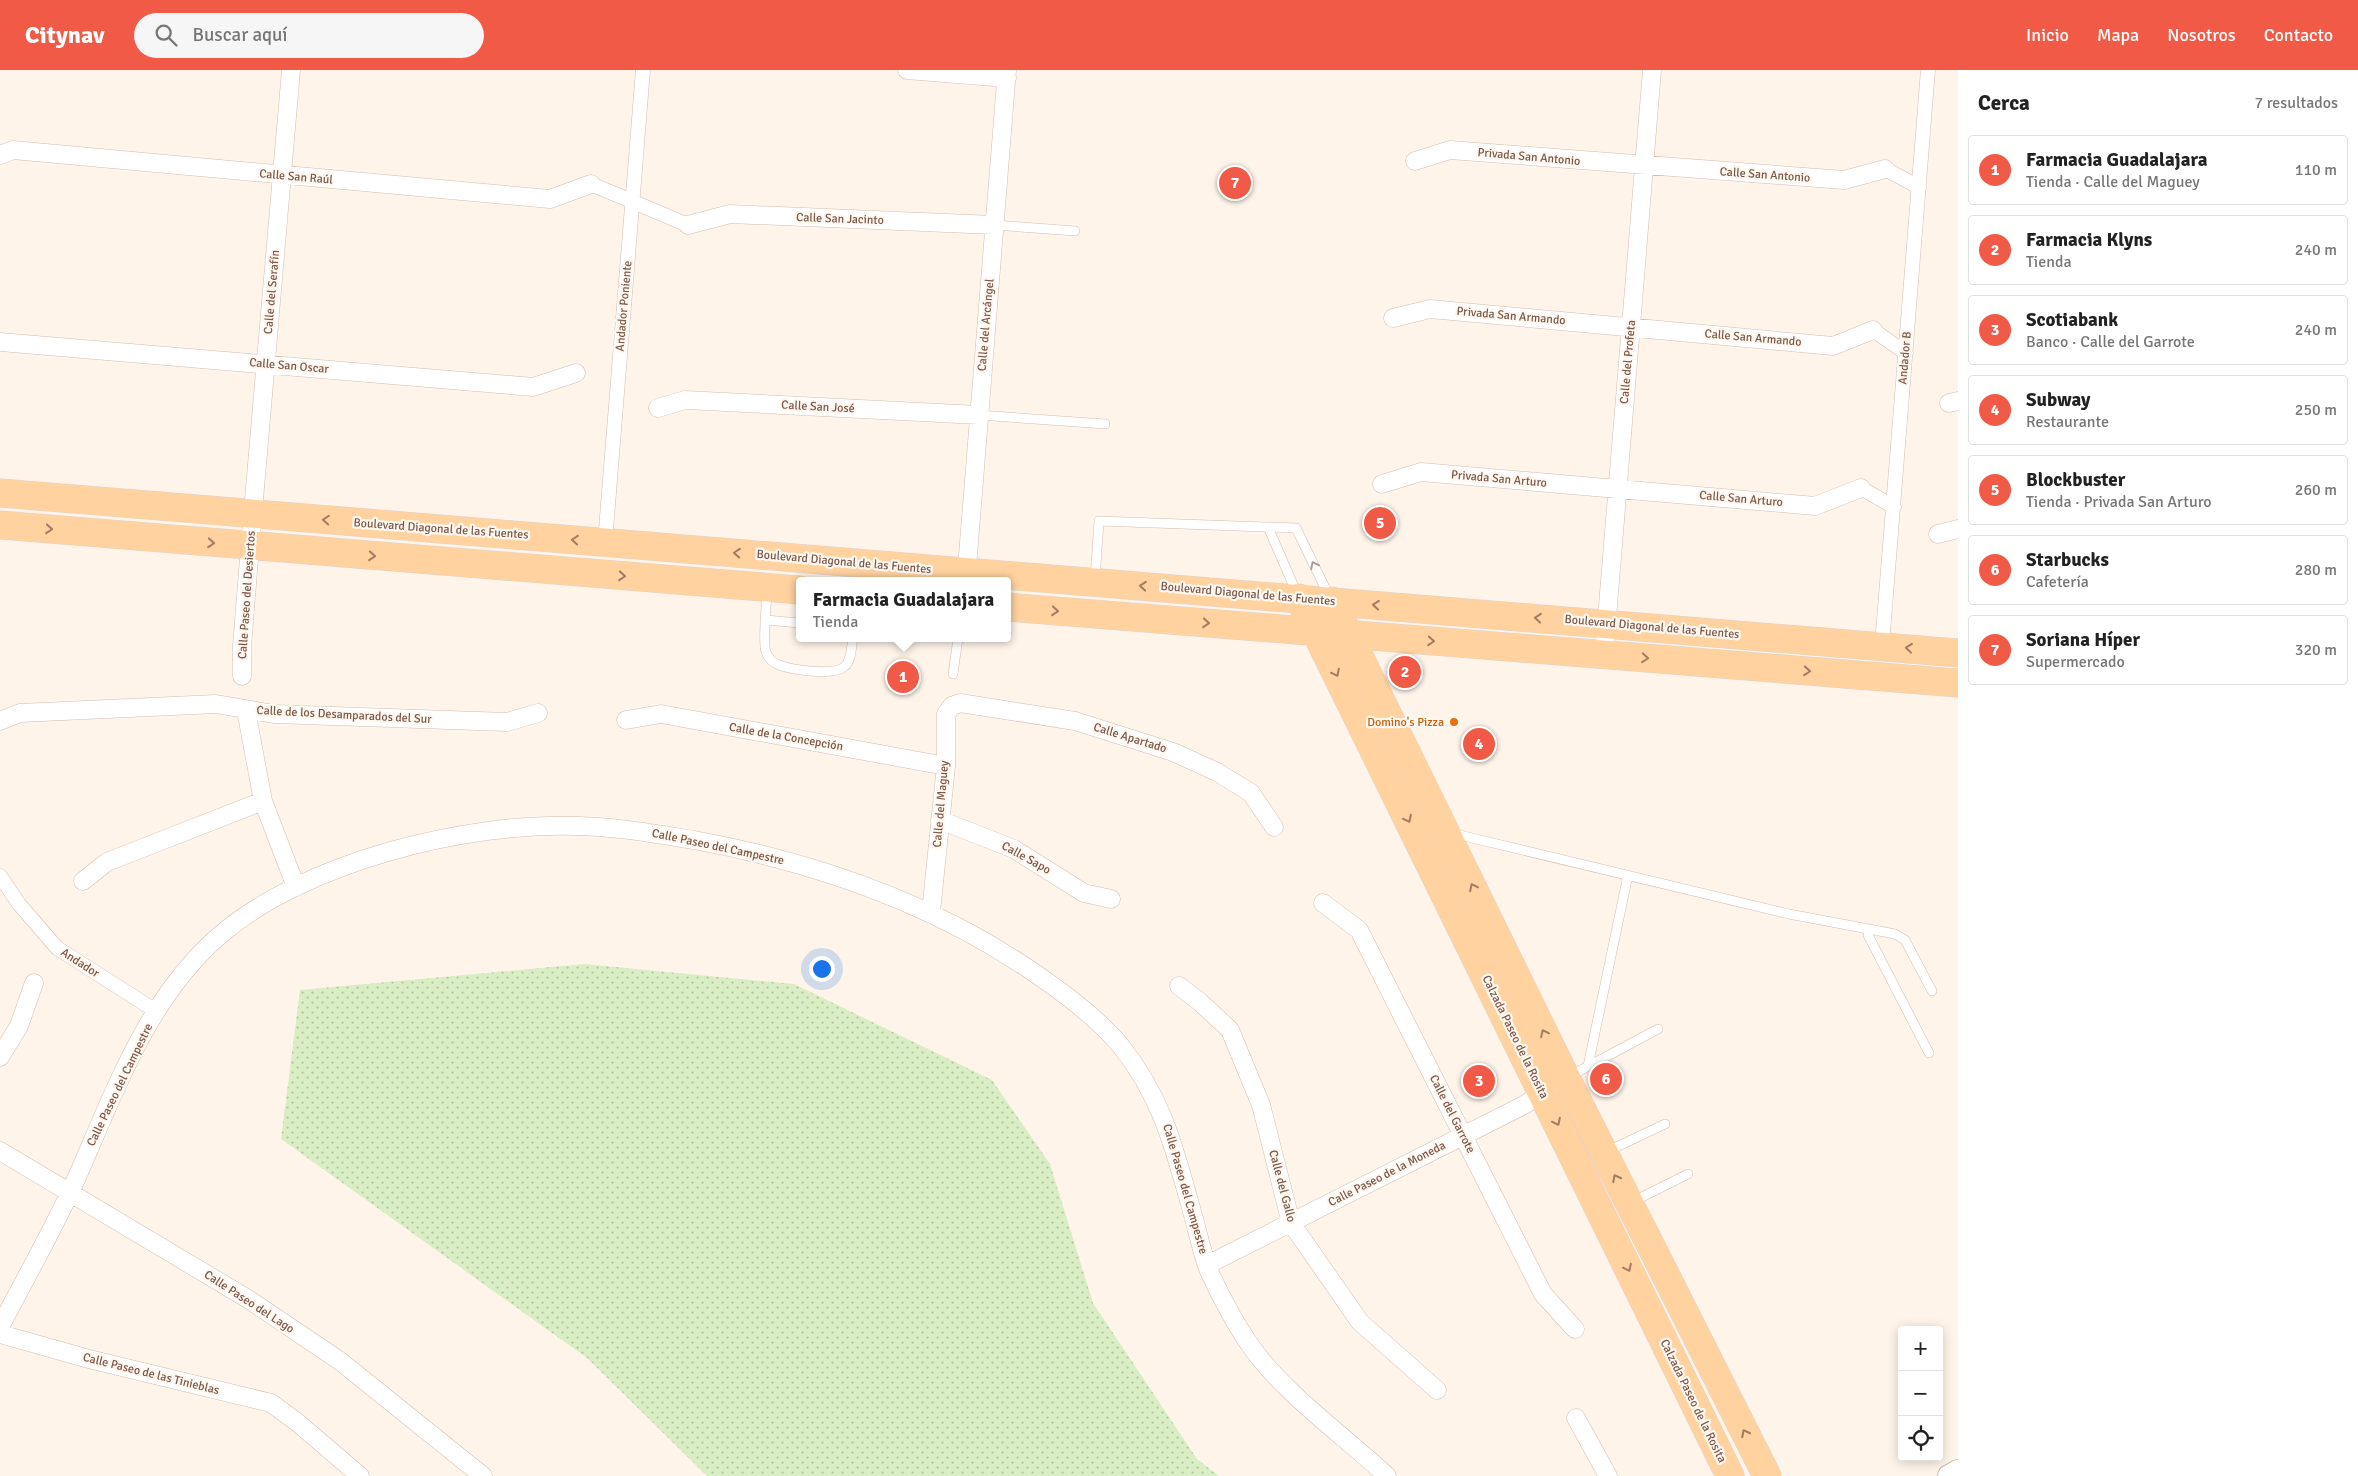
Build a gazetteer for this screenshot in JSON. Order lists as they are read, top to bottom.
{
  "streets": {
    "main road": ["Boulevard Diagonal de las Fuentes", "Calzada Paseo de la Rosita"],
    "street": [
      "Privada San Antonio",
      "Calle San Antonio",
      "Calle San Raúl",
      "Calle San Jacinto",
      "Calle del Serafín",
      "Andador Poniente",
      "Privada San Armando",
      "Calle del Arcángel",
      "Calle San Armando",
      "Andador B",
      "Calle del Profeta",
      "Calle San Oscar",
      "Calle San José",
      "Privada San Arturo",
      "Calle San Arturo",
      "Calle Paseo del Desiertos",
      "Calle de los Desamparados del Sur",
      "Calle de la Concepción",
      "Calle Apartado",
      "Calle del Maguey",
      "Calle Paseo del Campestre",
      "Calle Sapo",
      "Andador",
      "Calle del Garrote",
      "Calle Paseo de la Moneda",
      "Calle del Gallo",
      "Calle Paseo del Lago",
      "Calle Paseo de las Tinieblas"
    ]
  },
  "crossings": [
    ["Privada San Antonio", "Calle San Antonio"],
    ["Privada San Antonio", "Calle del Profeta"],
    ["Calle San Antonio", "Calle del Profeta"],
    ["Calle San Raúl", "Calle del Serafín"],
    ["Calle San Jacinto", "Calle del Arcángel"],
    ["Calle del Serafín", "Calle San Oscar"],
    ["Calle del Serafín", "Boulevard Diagonal de las Fuentes"],
    ["Calle del Serafín", "Calle Paseo del Desiertos"],
    ["Andador Poniente", "Boulevard Diagonal de las Fuentes"],
    ["Privada San Armando", "Calle San Armando"],
    ["Privada San Armando", "Calle del Profeta"],
    ["Calle del Arcángel", "Calle San José"],
    ["Calle del Arcángel", "Boulevard Diagonal de las Fuentes"],
    ["Calle San Armando", "Calle del Profeta"],
    ["Andador B", "Boulevard Diagonal de las Fuentes"],
    ["Calle del Profeta", "Privada San Arturo"],
    ["Calle del Profeta", "Calle San Arturo"],
    ["Calle del Profeta", "Boulevard Diagonal de las Fuentes"],
    ["Privada San Arturo", "Calle San Arturo"],
    ["Boulevard Diagonal de las Fuentes", "Calle Paseo del Desiertos"],
    ["Boulevard Diagonal de las Fuentes", "Calzada Paseo de la Rosita"],
    ["Calle de la Concepción", "Calle del Maguey"],
    ["Calle Apartado", "Calle del Maguey"],
    ["Calle del Maguey", "Calle Paseo del Campestre"],
    ["Calle del Maguey", "Calle Sapo"],
    ["Calle Paseo del Campestre", "Andador"],
    ["Calle Paseo del Campestre", "Calle Paseo de la Moneda"],
    ["Calle Paseo del Campestre", "Calle Paseo del Lago"],
    ["Calzada Paseo de la Rosita", "Calle Paseo de la Moneda"],
    ["Calle del Garrote", "Calle Paseo de la Moneda"],
    ["Calle Paseo de la Moneda", "Calle del Gallo"]
  ],
  "places": ["Domino's Pizza"],
  "page": {
    "header": "Citynav",
    "search": "Buscar aquí",
    "nav": [
      "Inicio",
      "Mapa",
      "Nosotros",
      "Contacto"
    ],
    "heading": ["Cerca", "7 resultados"],
    "list": [
      {
        "mark": "1",
        "name": "Farmacia Guadalajara",
        "note": "Tienda · Calle del Maguey",
        "value": "110 m"
      },
      {
        "mark": "2",
        "name": "Farmacia Klyns",
        "note": "Tienda",
        "value": "240 m"
      },
      {
        "mark": "3",
        "name": "Scotiabank",
        "note": "Banco · Calle del Garrote",
        "value": "240 m"
      },
      {
        "mark": "4",
        "name": "Subway",
        "note": "Restaurante",
        "value": "250 m"
      },
      {
        "mark": "5",
        "name": "Blockbuster",
        "note": "Tienda · Privada San Arturo",
        "value": "260 m"
      },
      {
        "mark": "6",
        "name": "Starbucks",
        "note": "Cafetería",
        "value": "280 m"
      },
      {
        "mark": "7",
        "name": "Soriana Híper",
        "note": "Supermercado",
        "value": "320 m"
      }
    ],
    "pins": [
      "7",
      "5",
      "2",
      "1",
      "4",
      "6",
      "3"
    ],
    "popup": ["Farmacia Guadalajara", "Tienda"],
    "map_buttons": ["+", "−"]
  }
}
